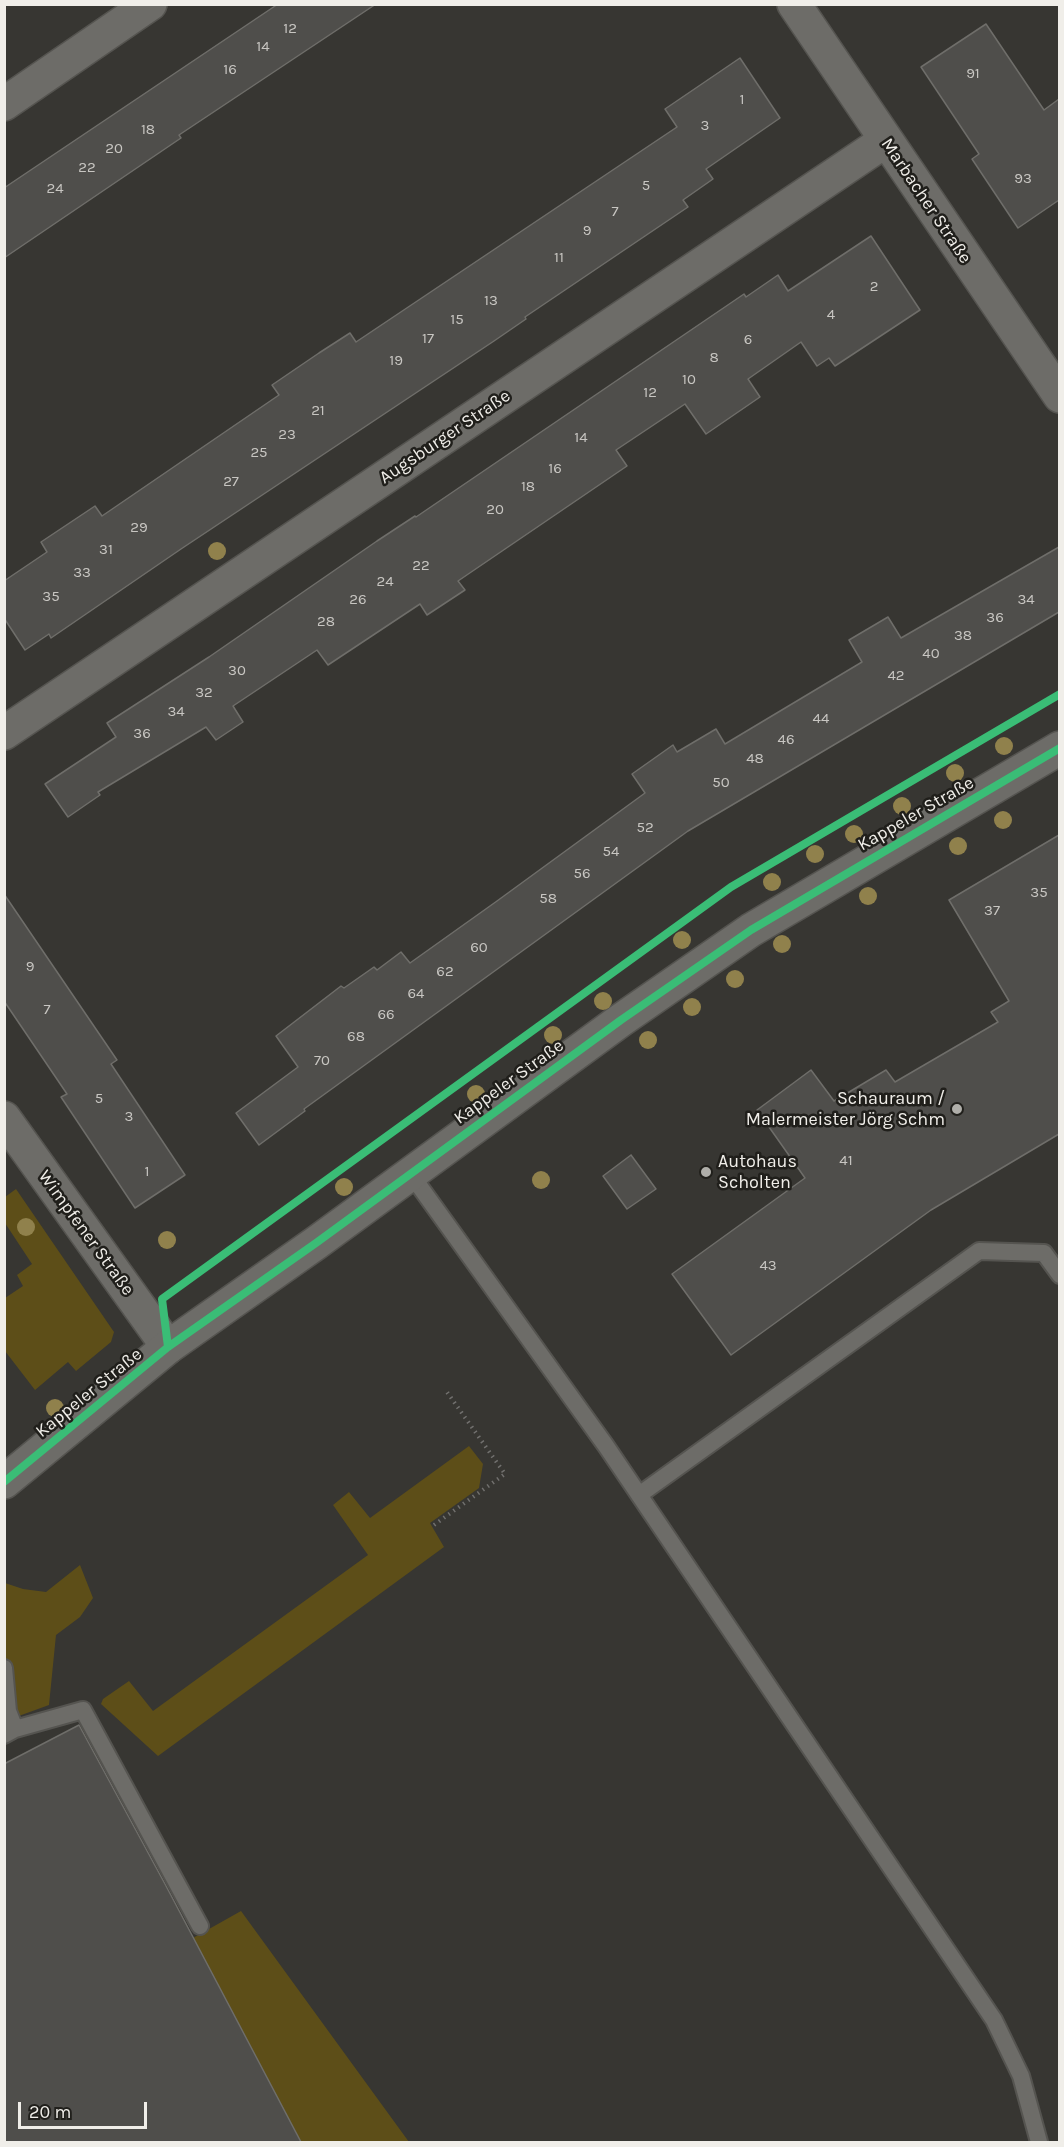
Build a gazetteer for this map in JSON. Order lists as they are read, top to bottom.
{
  "streets": {
    "street": [
      "Marbacher Straße",
      "Augsburger Straße",
      "Kappeler Straße",
      "Wimpfener Straße"
    ]
  },
  "crossings": [
    ["Marbacher Straße", "Augsburger Straße"],
    ["Kappeler Straße", "Wimpfener Straße"]
  ],
  "places": ["Schauraum / Malermeister Jörg Schm", "Autohaus Scholten"],
  "house_numbers": [
    "12",
    "14",
    "16",
    "91",
    "1",
    "3",
    "18",
    "20",
    "22",
    "93",
    "5",
    "24",
    "7",
    "9",
    "11",
    "2",
    "13",
    "4",
    "15",
    "17",
    "6",
    "8",
    "19",
    "10",
    "12",
    "21",
    "23",
    "14",
    "25",
    "16",
    "27",
    "18",
    "20",
    "29",
    "31",
    "22",
    "33",
    "24",
    "35",
    "26",
    "34",
    "36",
    "28",
    "38",
    "40",
    "30",
    "42",
    "32",
    "34",
    "44",
    "36",
    "46",
    "48",
    "50",
    "52",
    "54",
    "56",
    "35",
    "58",
    "37",
    "60",
    "9",
    "62",
    "64",
    "7",
    "66",
    "68",
    "70",
    "5",
    "3",
    "41",
    "1",
    "43"
  ],
  "scale_bar": "20 m"
}
